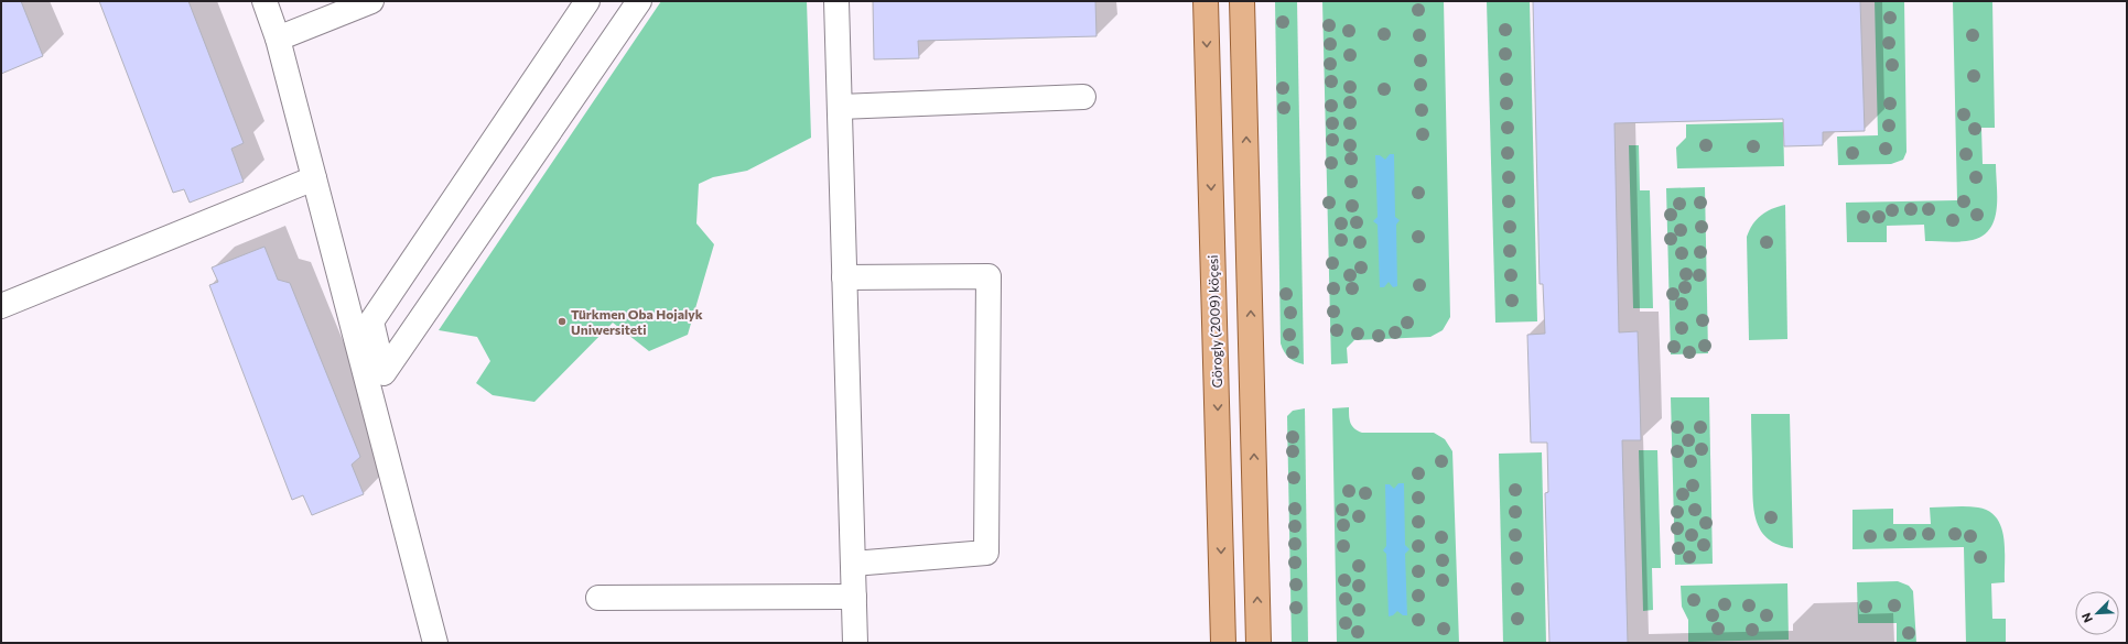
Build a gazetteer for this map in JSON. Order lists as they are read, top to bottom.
{
  "streets": {
    "main road": ["Görogly (2009) köçesi"]
  },
  "places": ["Türkmen Oba Hojalyk Uniwersiteti"],
  "north": "bottom left"
}
